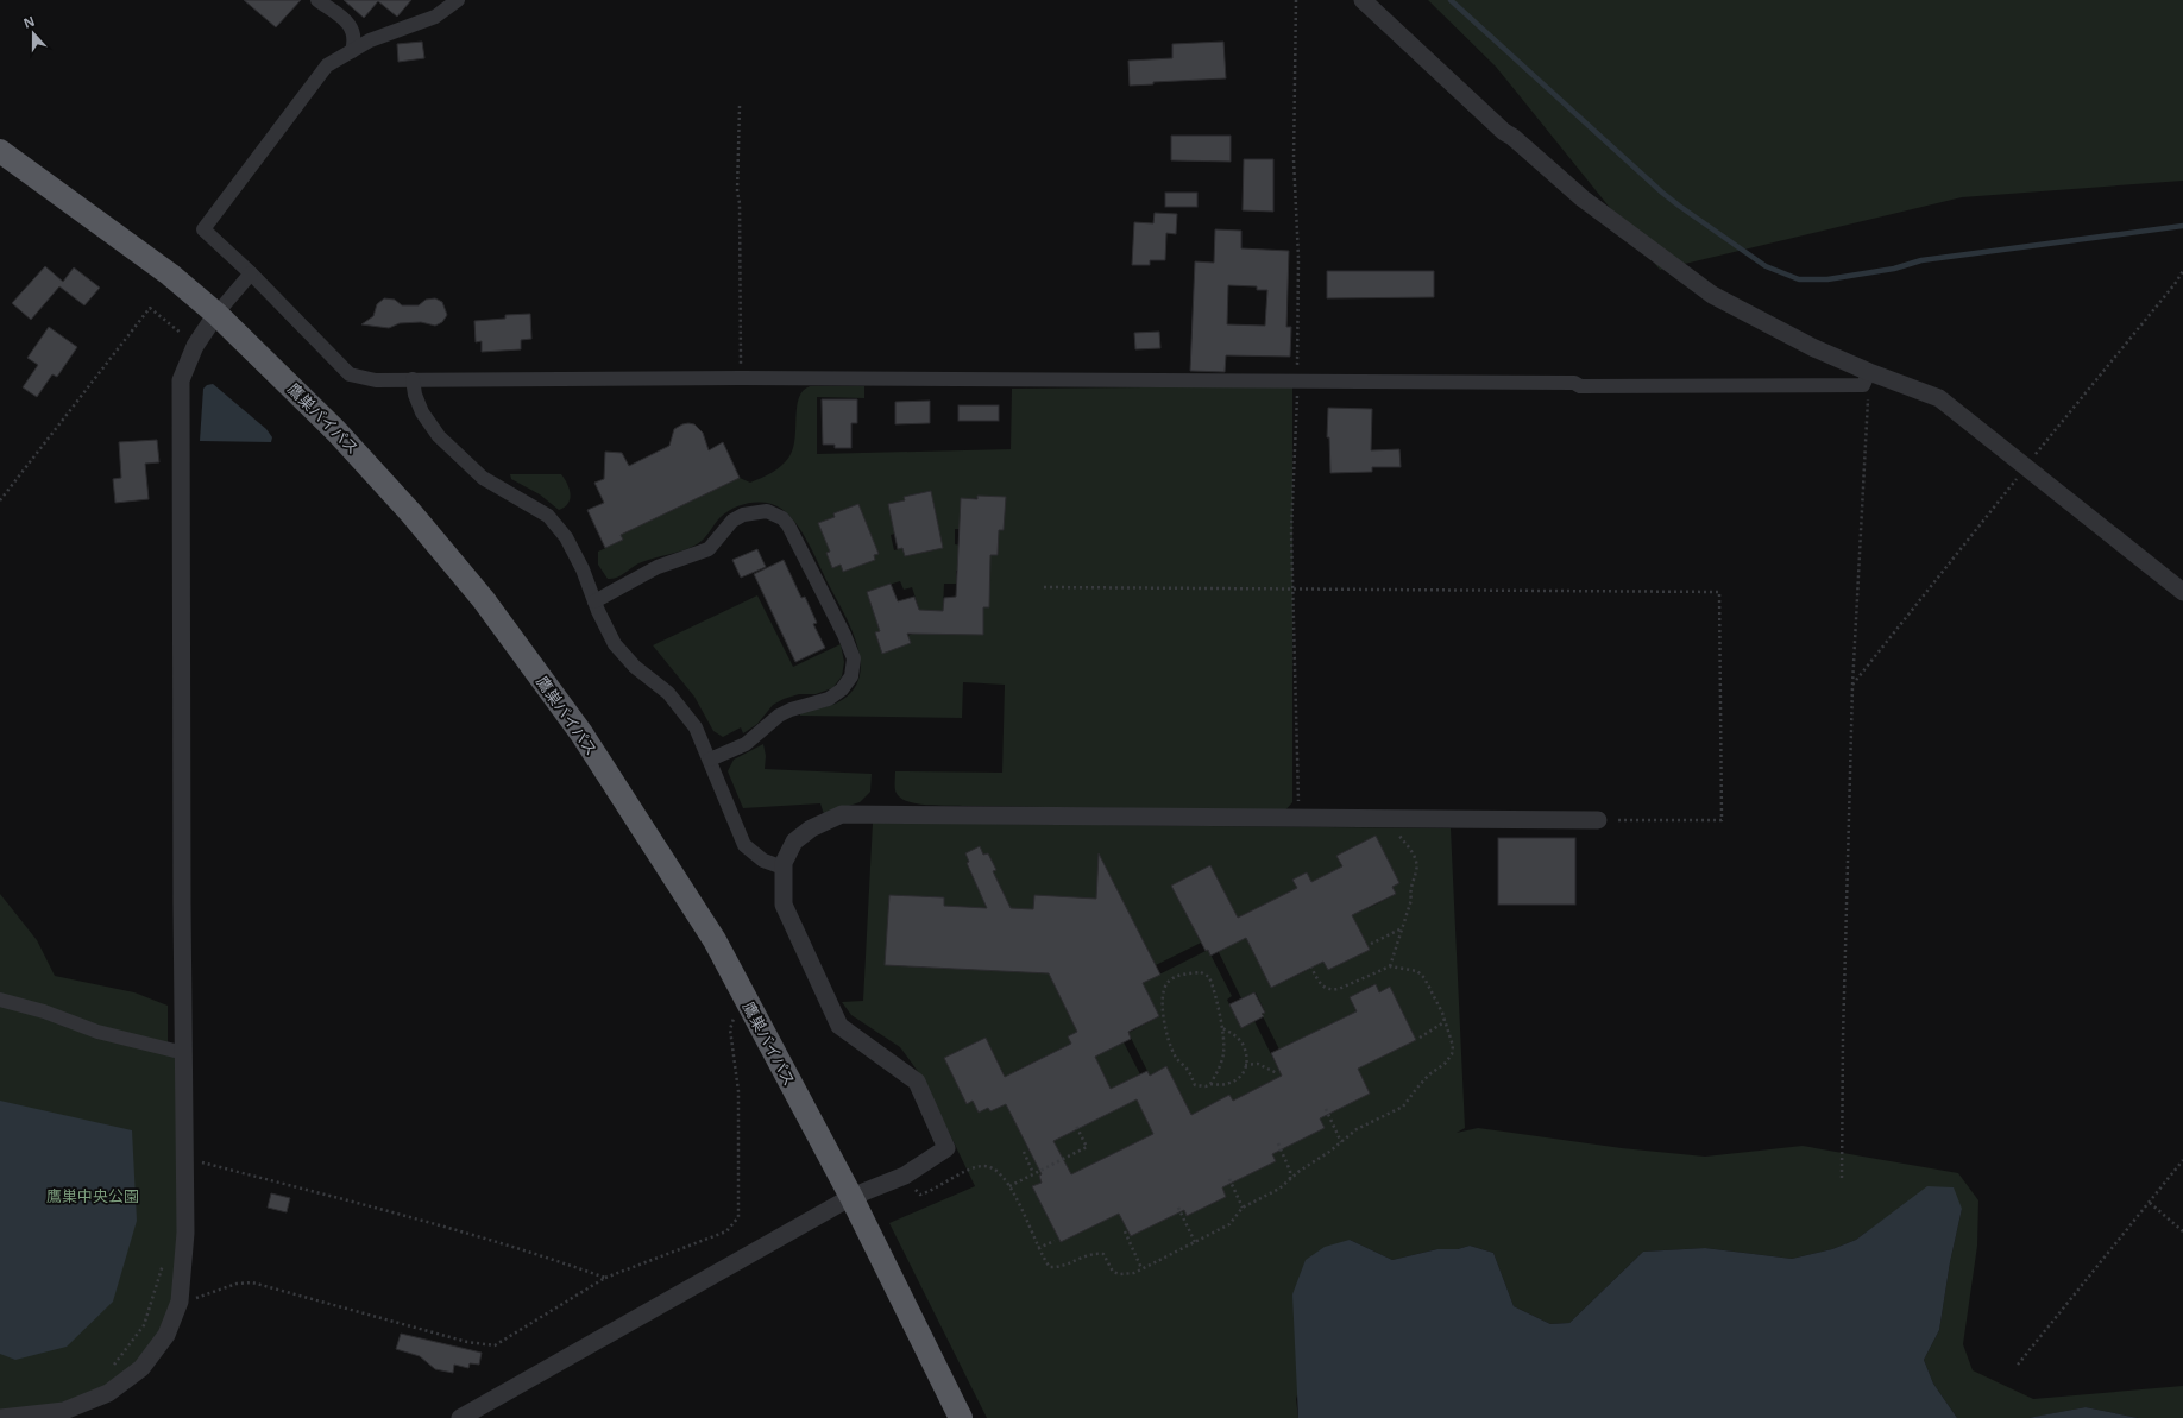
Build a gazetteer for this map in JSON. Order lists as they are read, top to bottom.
{
  "streets": {
    "highway": ["鷹巣バイパス"]
  },
  "parks": ["鷹巣中央公園"],
  "north": "top"
}
